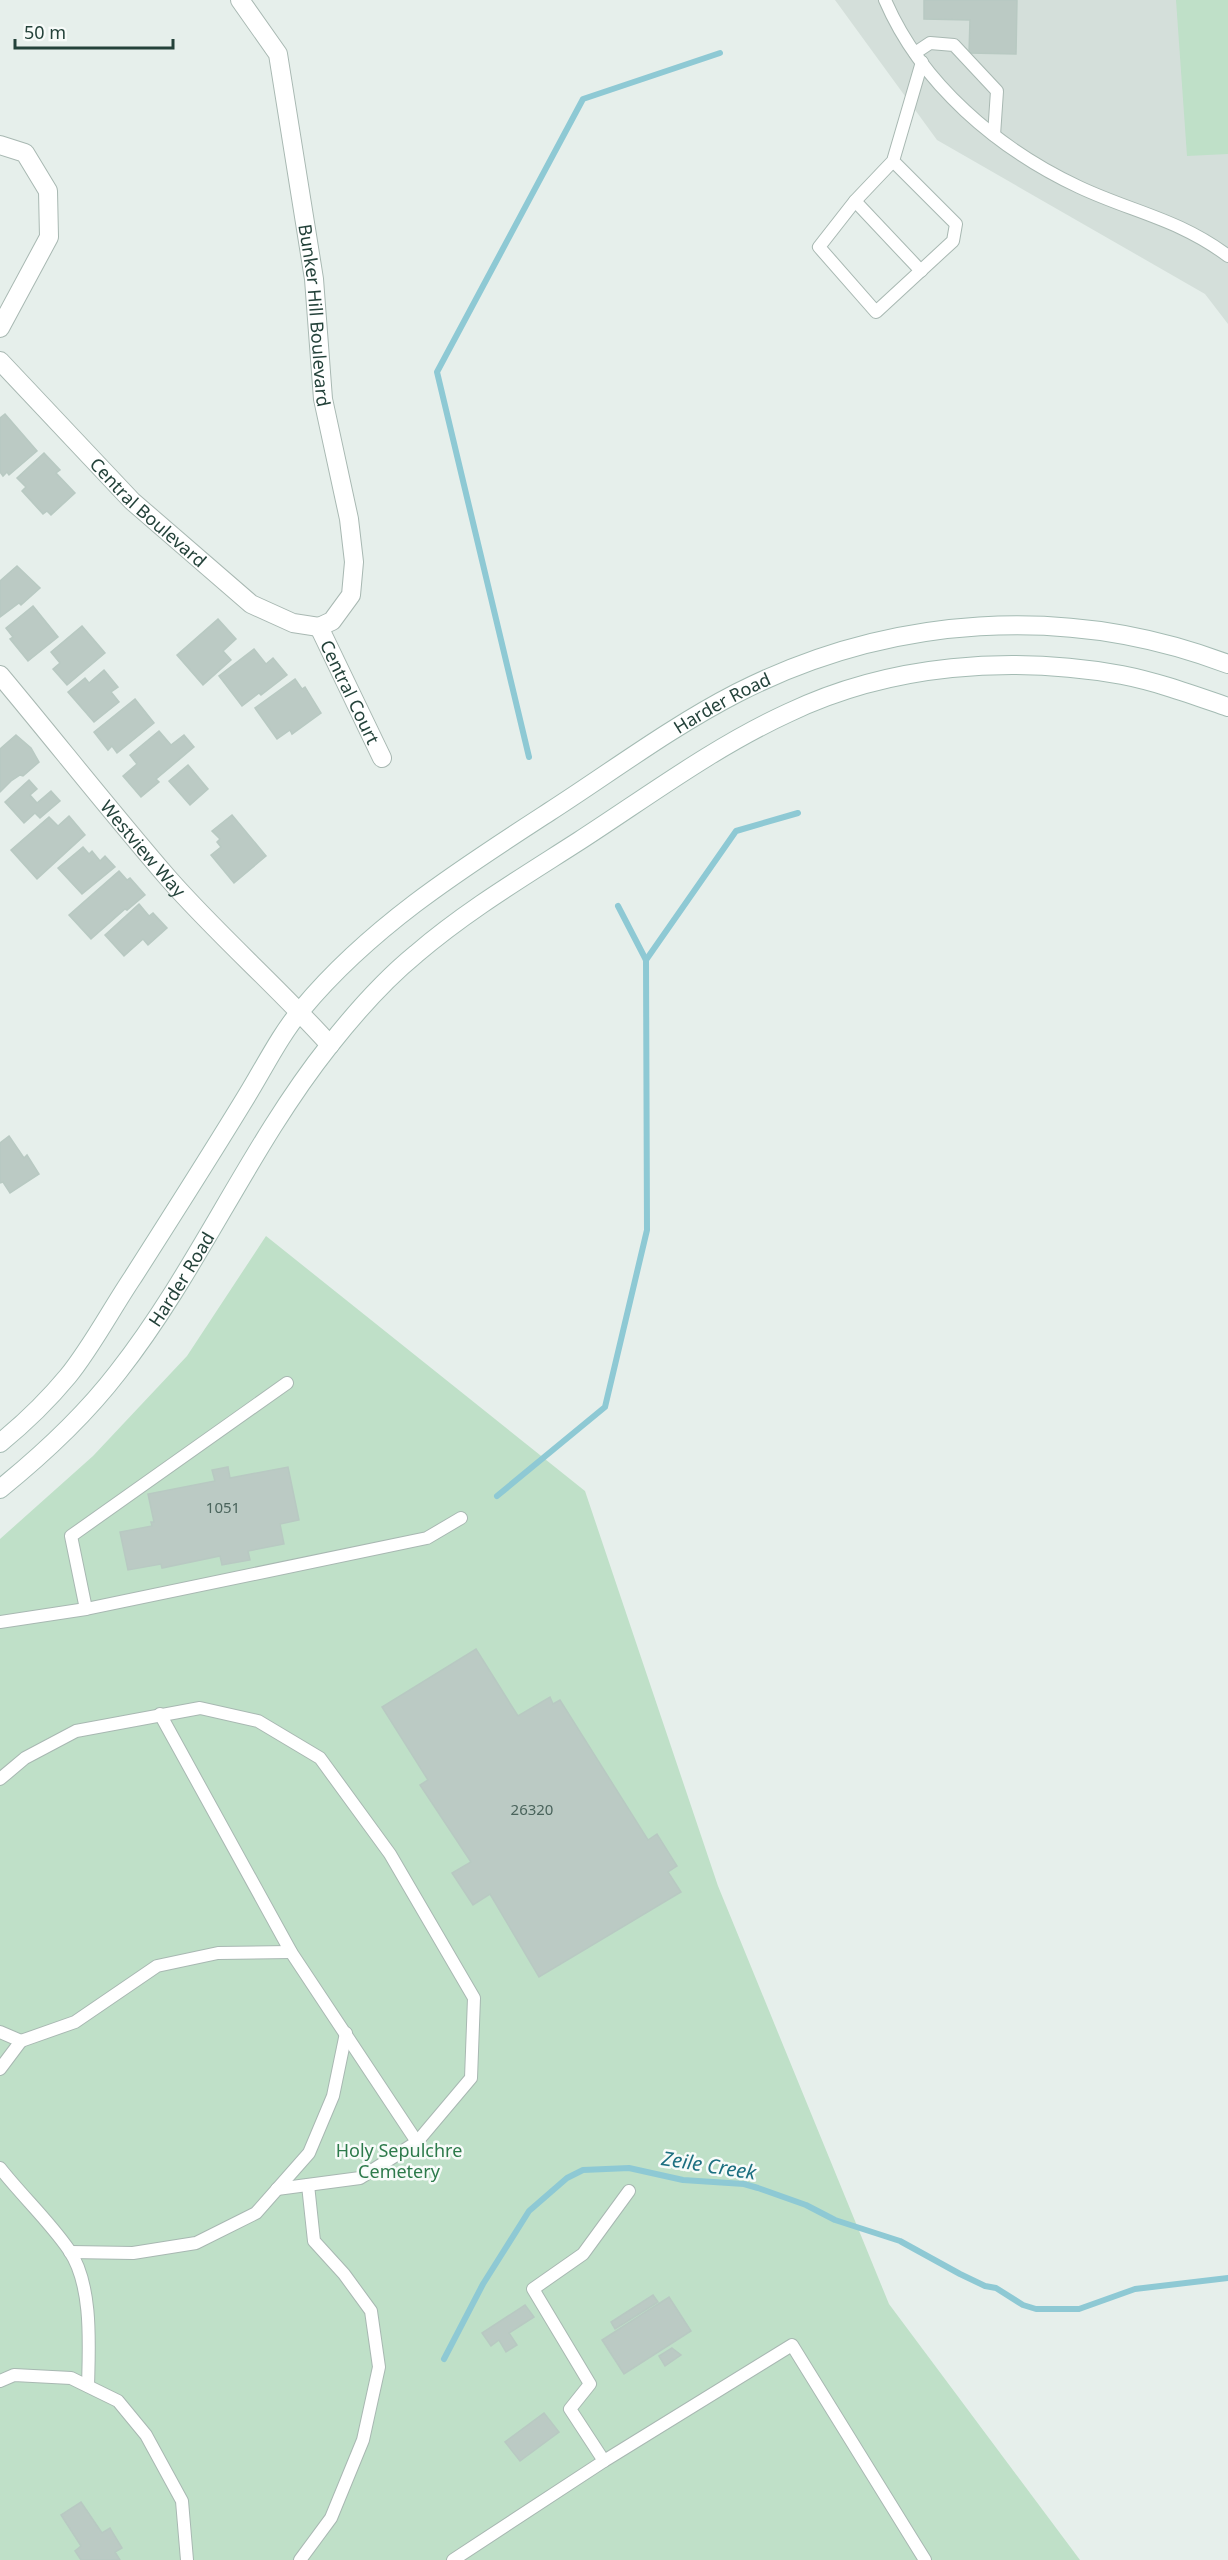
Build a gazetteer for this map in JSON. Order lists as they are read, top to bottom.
{
  "streets": {
    "street": [
      "Bunker Hill Boulevard",
      "Central Boulevard",
      "Central Court",
      "Harder Road",
      "Westview Way"
    ]
  },
  "crossings": [
    ["Bunker Hill Boulevard", "Central Boulevard"],
    ["Bunker Hill Boulevard", "Central Court"],
    ["Central Boulevard", "Central Court"],
    ["Harder Road", "Westview Way"]
  ],
  "water": ["Zeile Creek"],
  "parks": ["Holy Sepulchre Cemetery"],
  "house_numbers": ["1051", "26320"],
  "scale_bar": "50 m"
}
